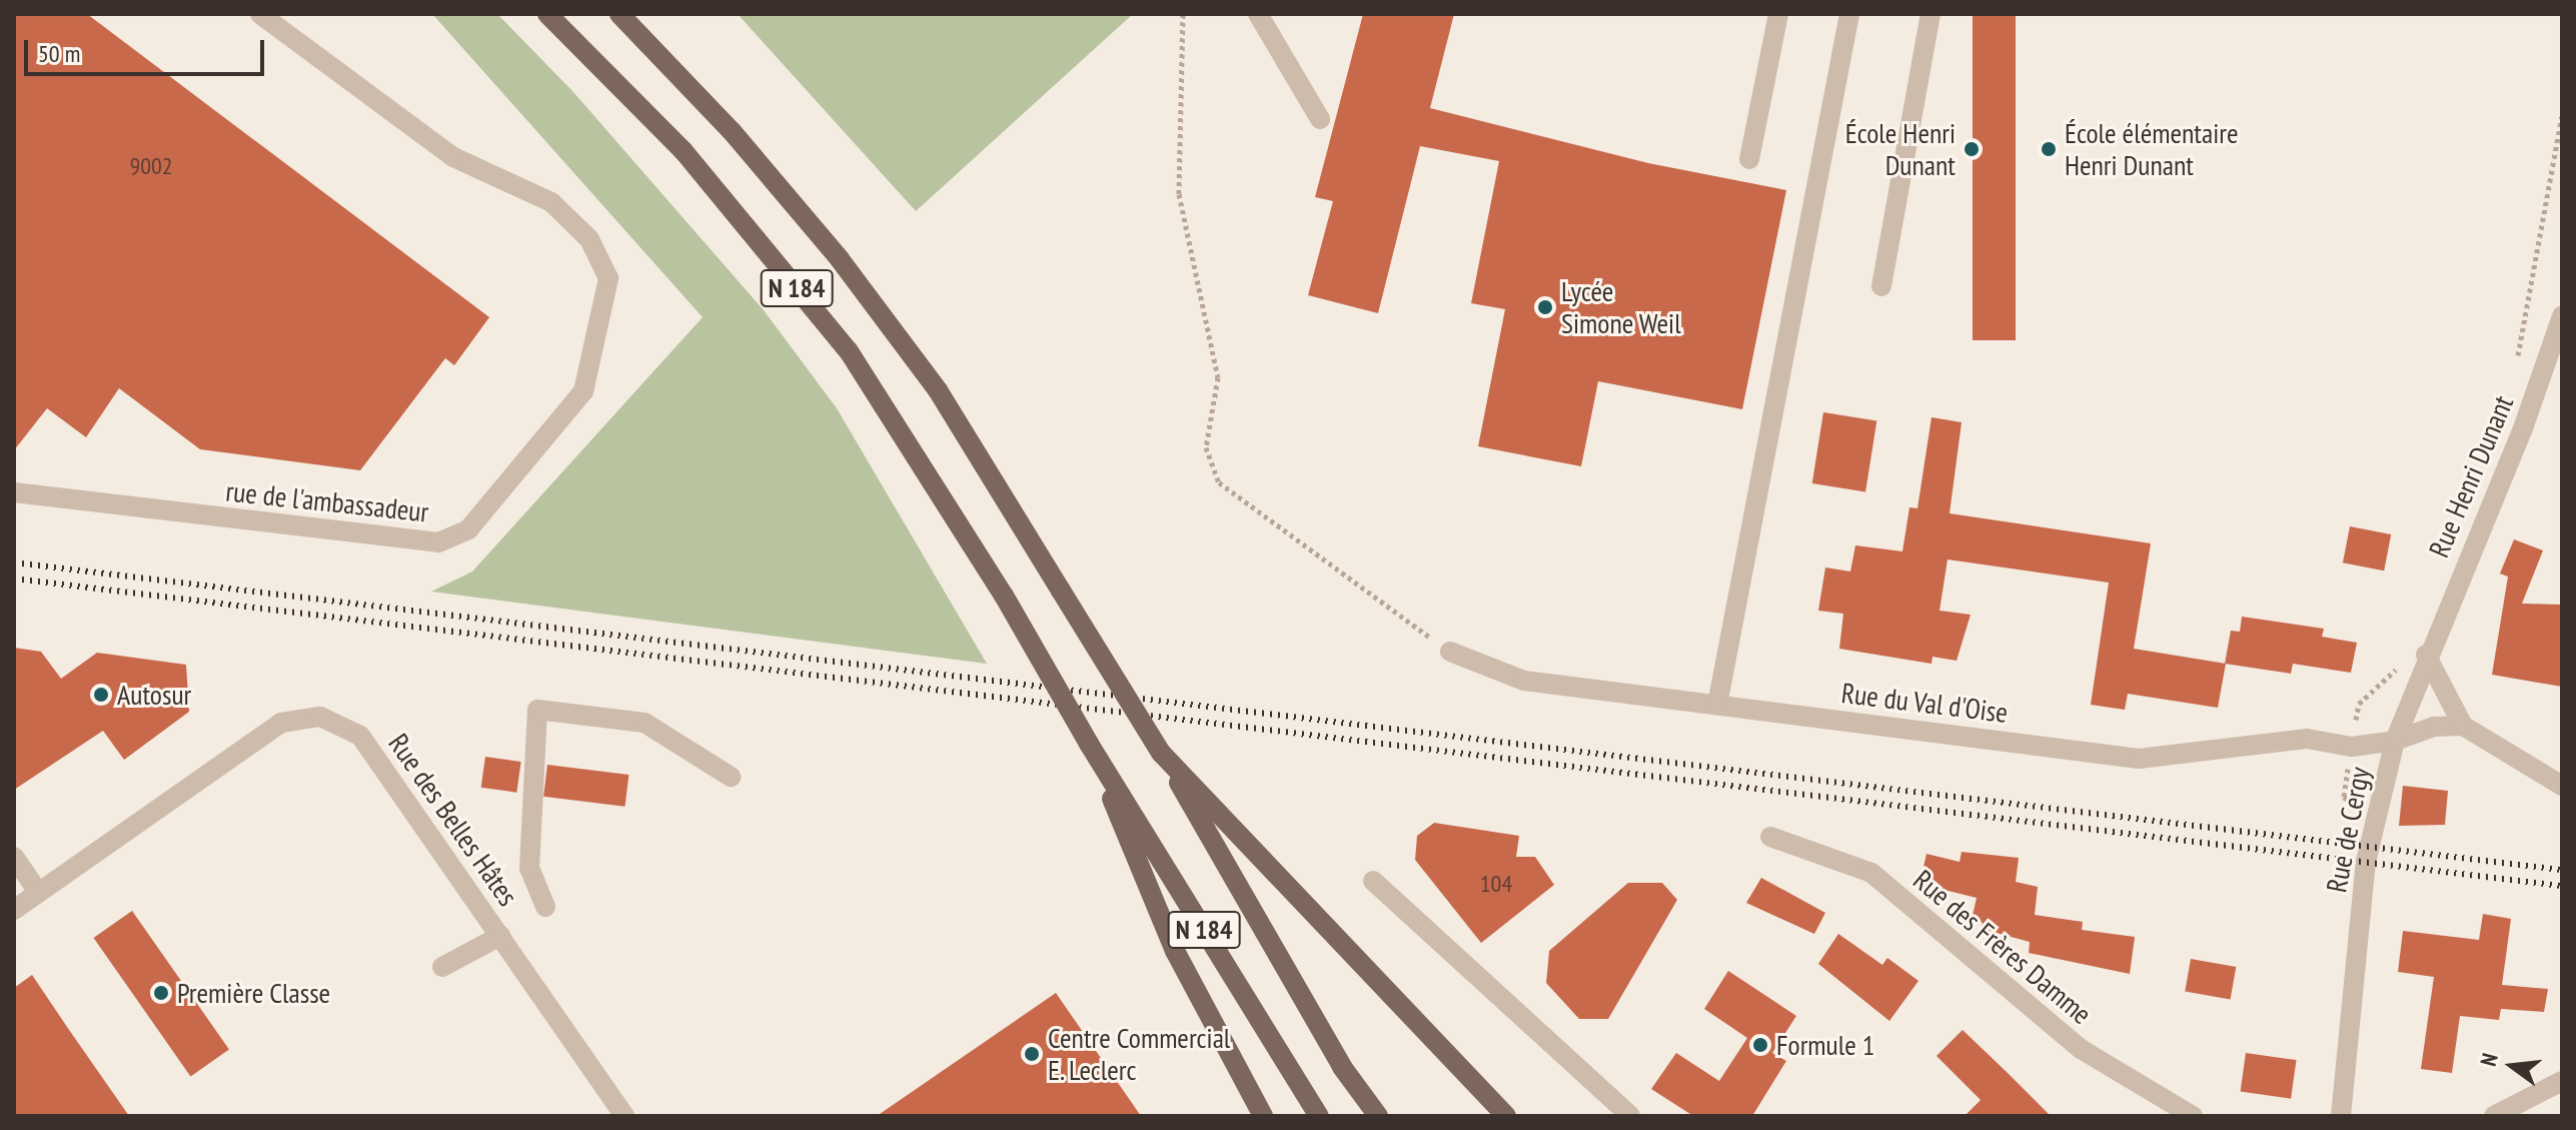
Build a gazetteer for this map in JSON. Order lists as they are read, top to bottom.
{
  "streets": {
    "main road": ["N 184"],
    "street": [
      "Rue Henri Dunant",
      "rue de l'ambassadeur",
      "Rue du Val d'Oise",
      "Rue des Belles Hâtes",
      "Rue de Cergy",
      "Rue des Frères Damme"
    ]
  },
  "crossings": [
    ["Rue Henri Dunant", "Rue du Val d'Oise"],
    ["Rue Henri Dunant", "Rue de Cergy"],
    ["Rue du Val d'Oise", "Rue de Cergy"]
  ],
  "places": [
    "École Henri Dunant",
    "École élémentaire Henri Dunant",
    "Lycée Simone Weil",
    "Autosur",
    "Première Classe",
    "Formule 1",
    "Centre Commercial E. Leclerc"
  ],
  "house_numbers": ["9002", "104"],
  "scale_bar": "50 m",
  "north": "left"
}
